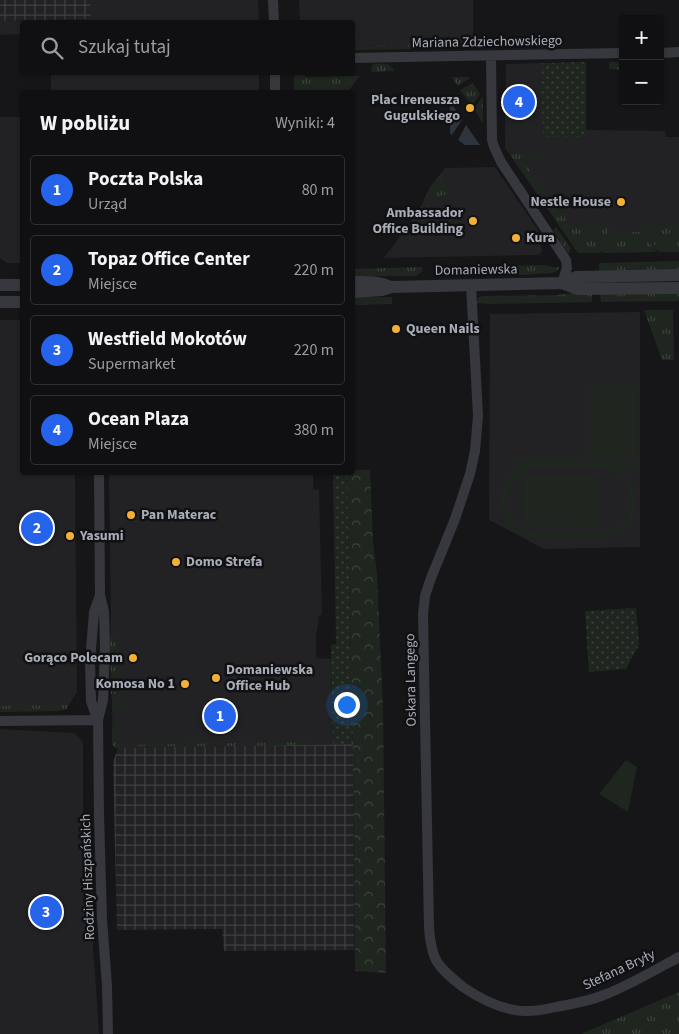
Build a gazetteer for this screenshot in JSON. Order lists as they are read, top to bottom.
{
  "streets": {
    "street": [
      "Mariana Zdziechowskiego",
      "Domaniewska",
      "Oskara Langego",
      "Rodziny Hiszpańskich",
      "Stefana Bryły"
    ]
  },
  "crossings": [
    ["Domaniewska", "Oskara Langego"],
    ["Oskara Langego", "Stefana Bryły"]
  ],
  "places": [
    "Plac Ireneusza Gugulskiego",
    "Nestle House",
    "Ambassador Office Building",
    "Kura",
    "Queen Nails",
    "Pan Materac",
    "Yasumi",
    "Domo Strefa",
    "Gorąco Polecam",
    "Domaniewska Office Hub",
    "Komosa No 1"
  ],
  "page": {
    "map_buttons": ["+", "−"],
    "search": "Szukaj tutaj",
    "pins": [
      "4",
      "2",
      "1",
      "3"
    ],
    "heading": ["W pobliżu", "Wyniki: 4"],
    "list": [
      {
        "mark": "1",
        "name": "Poczta Polska",
        "note": "Urząd",
        "value": "80 m"
      },
      {
        "mark": "2",
        "name": "Topaz Office Center",
        "note": "Miejsce",
        "value": "220 m"
      },
      {
        "mark": "3",
        "name": "Westfield Mokotów",
        "note": "Supermarket",
        "value": "220 m"
      },
      {
        "mark": "4",
        "name": "Ocean Plaza",
        "note": "Miejsce",
        "value": "380 m"
      }
    ]
  }
}
